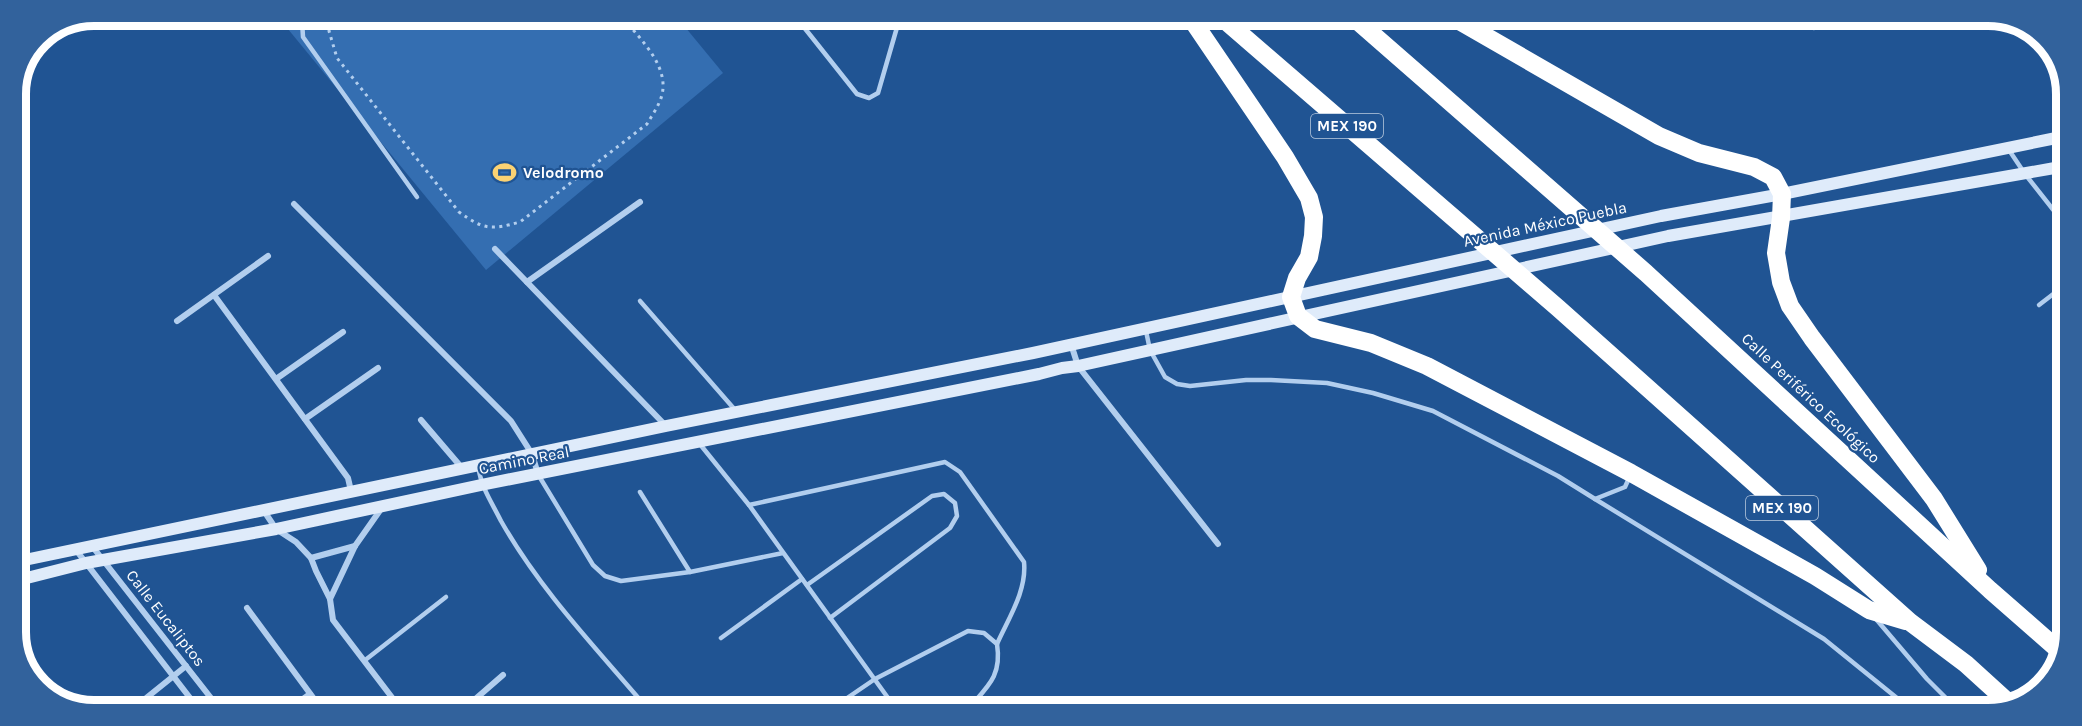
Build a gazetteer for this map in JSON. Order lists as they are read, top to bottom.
{
  "streets": {
    "highway": ["MEX 190", "Calle Periférico Ecológico"],
    "street": ["Avenida México Puebla", "Camino Real", "Calle Eucaliptos"]
  },
  "crossings": [
    ["Avenida México Puebla", "Camino Real"],
    ["Camino Real", "Calle Eucaliptos"]
  ],
  "places": {
    "sports": ["Velodromo"]
  }
}
